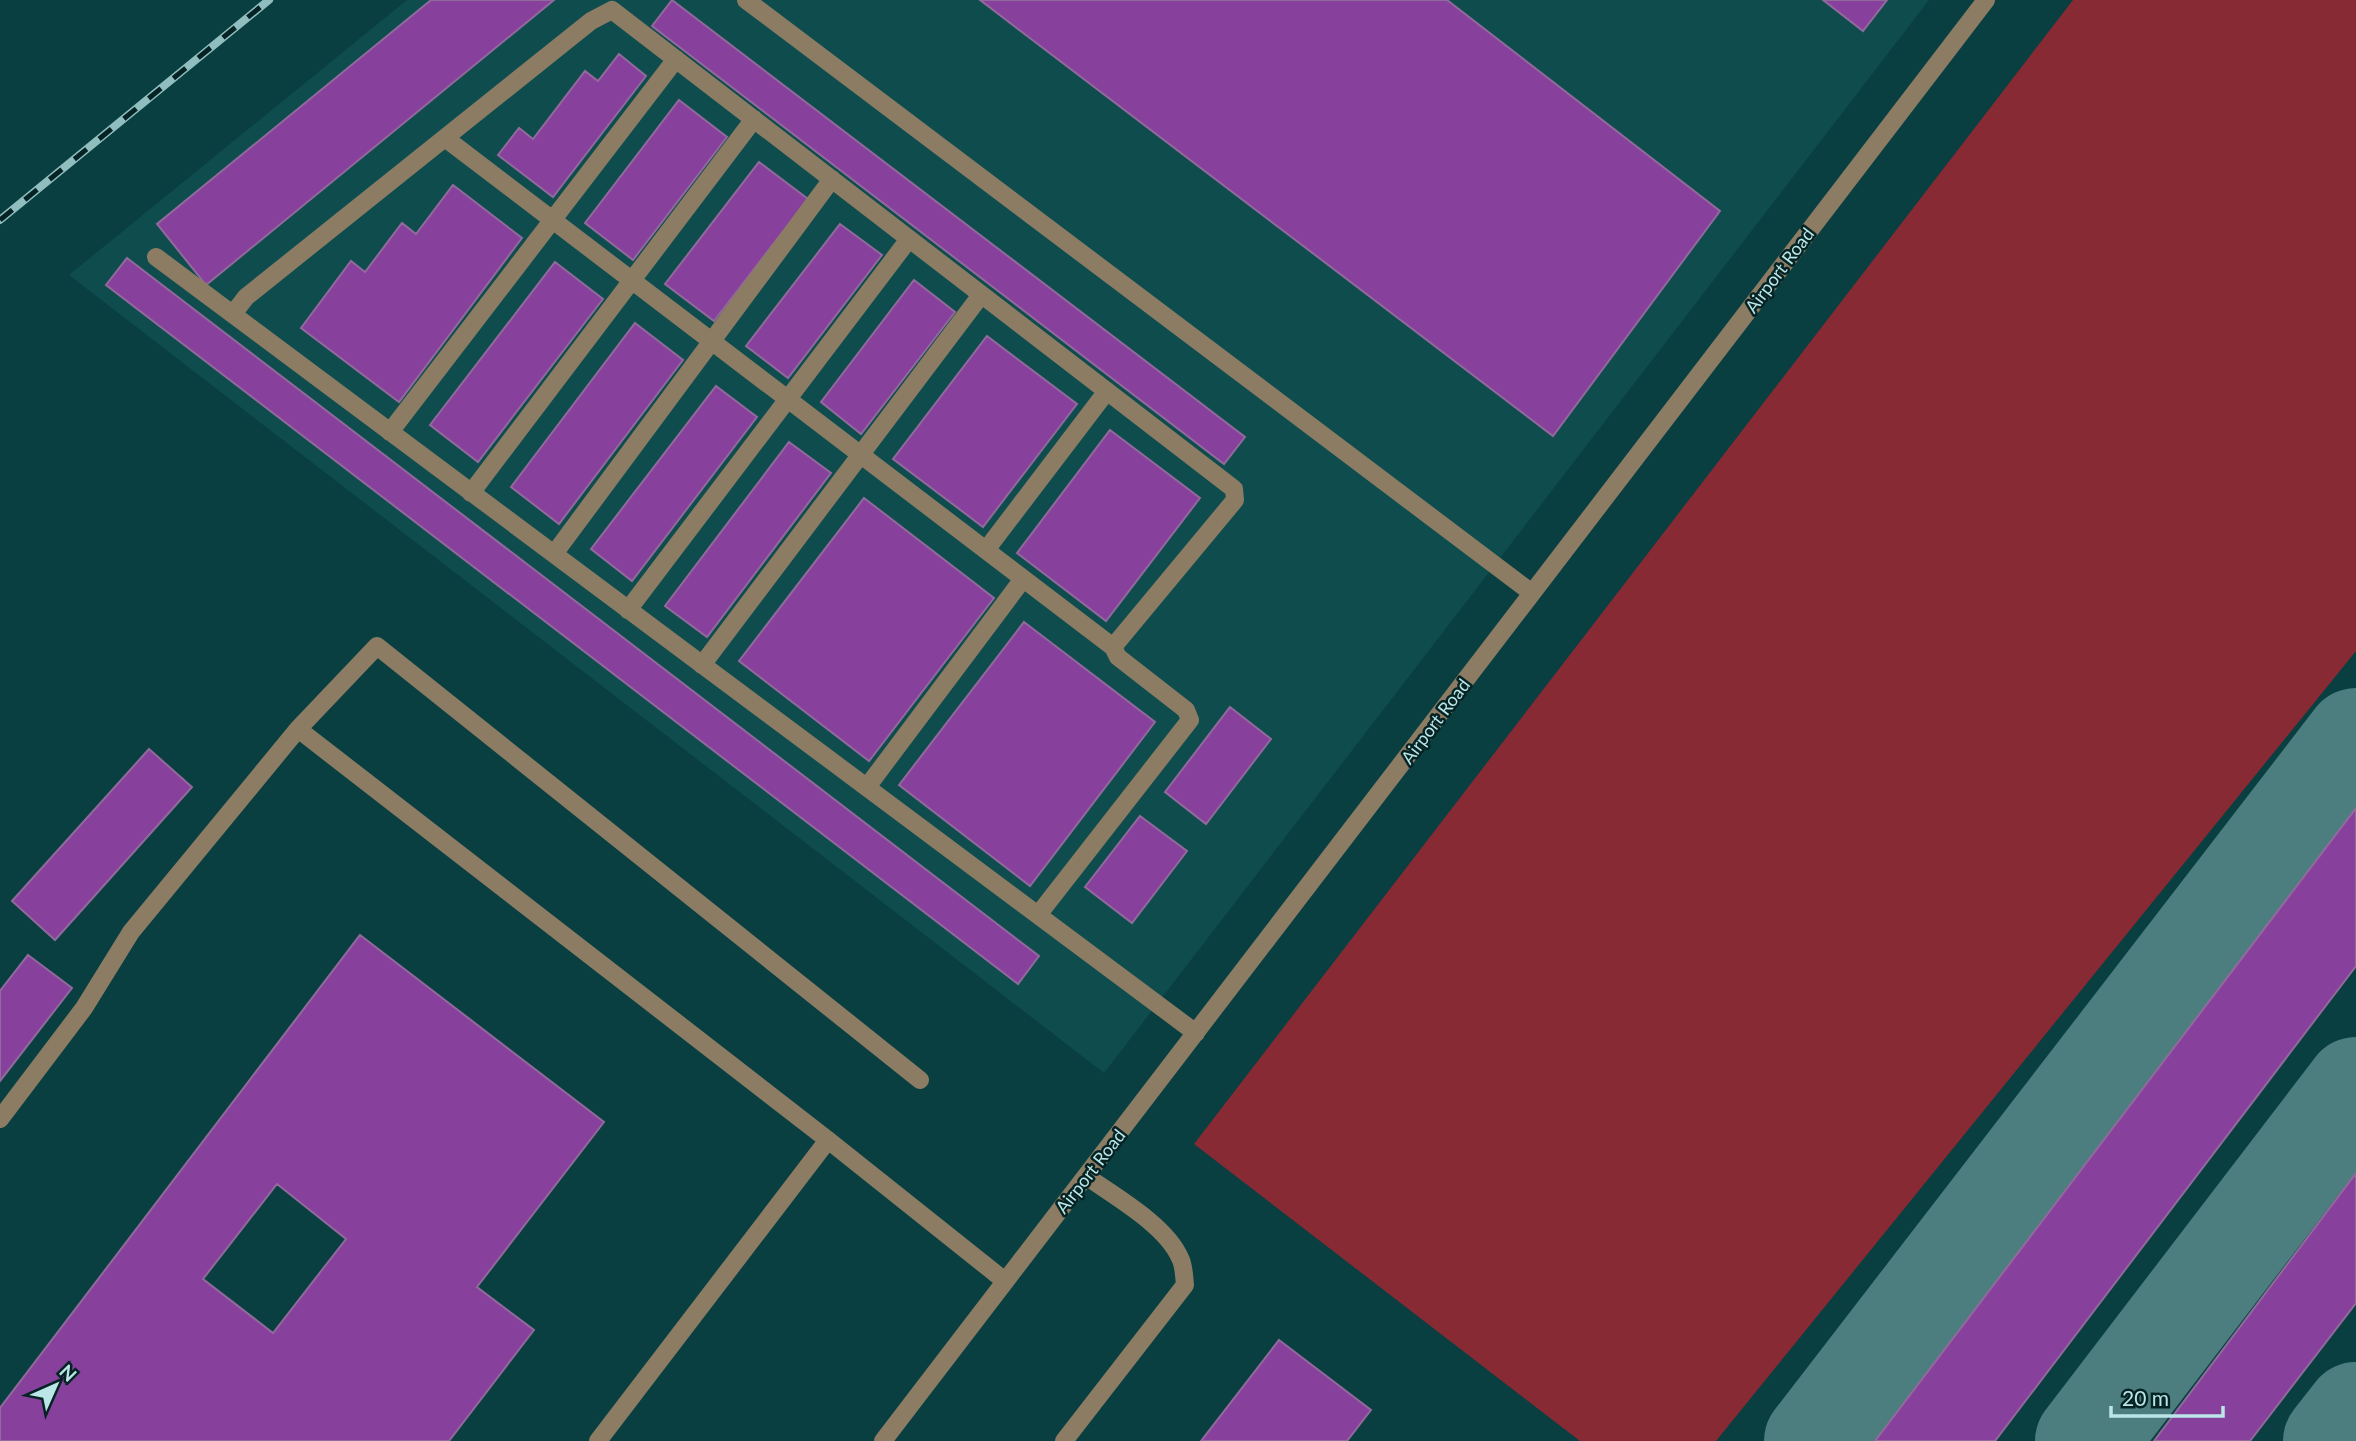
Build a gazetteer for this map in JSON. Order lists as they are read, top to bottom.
{
  "streets": {
    "street": ["Airport Road"]
  },
  "scale_bar": "20 m",
  "north": "top right"
}
